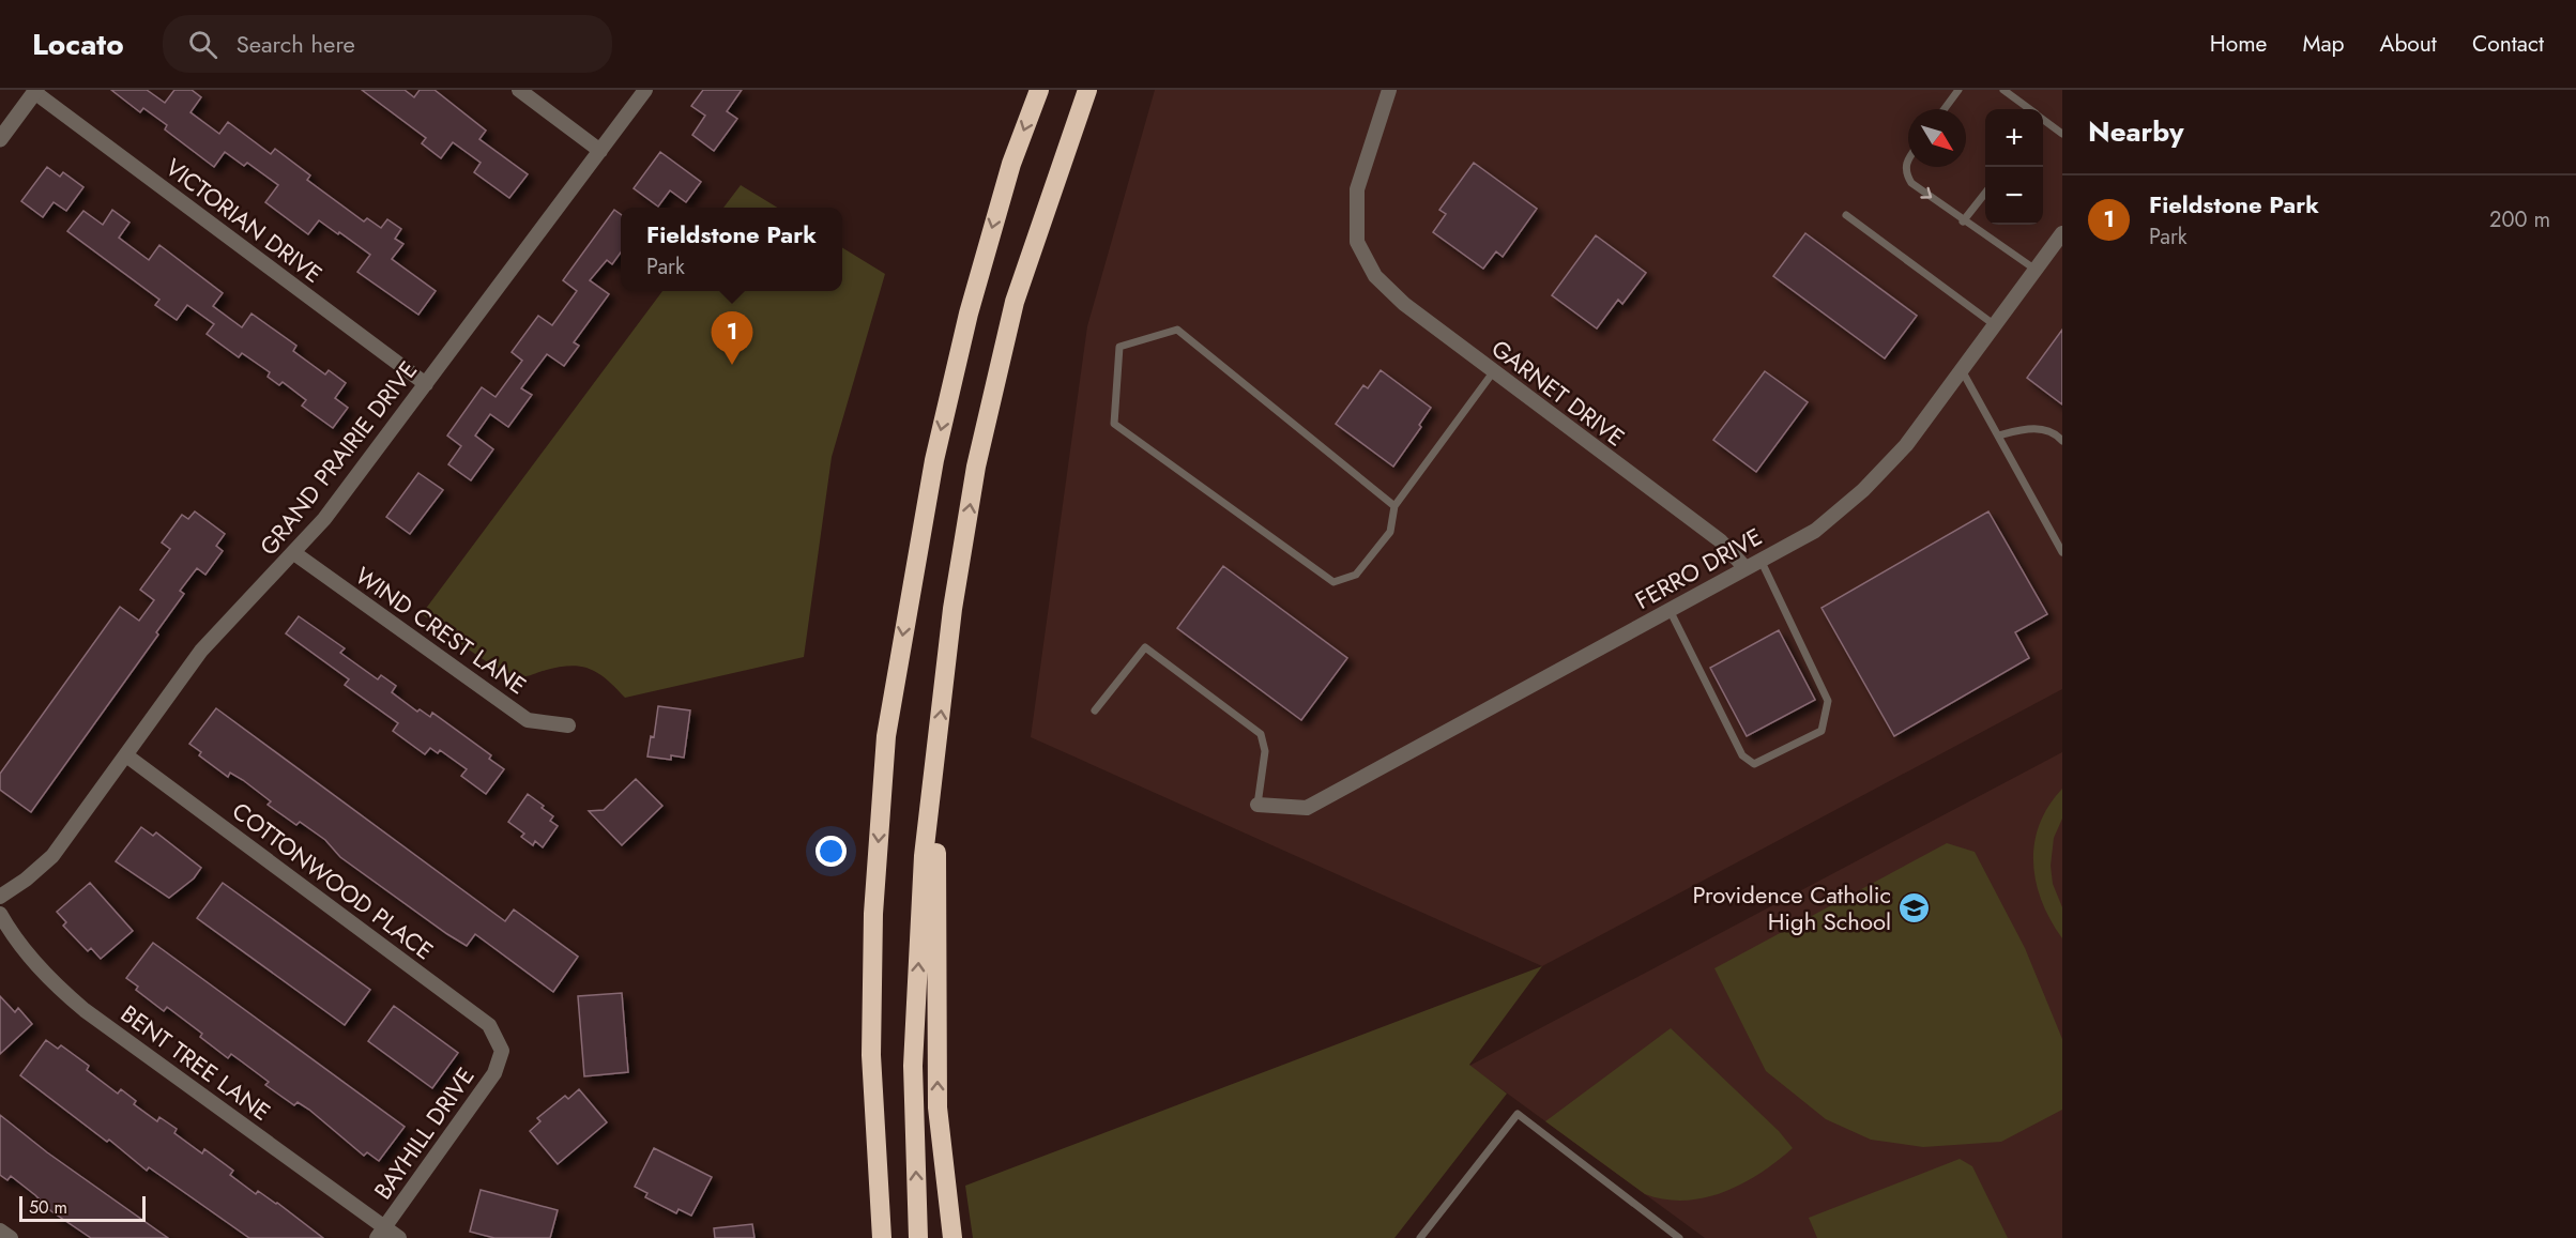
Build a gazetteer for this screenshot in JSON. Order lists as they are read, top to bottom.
{
  "streets": {
    "street": [
      "VICTORIAN DRIVE",
      "GARNET DRIVE",
      "GRAND PRAIRIE DRIVE",
      "FERRO DRIVE",
      "WIND CREST LANE",
      "COTTONWOOD PLACE",
      "BENT TREE LANE",
      "BAYHILL DRIVE"
    ]
  },
  "crossings": [
    ["VICTORIAN DRIVE", "GRAND PRAIRIE DRIVE"],
    ["GARNET DRIVE", "FERRO DRIVE"],
    ["GRAND PRAIRIE DRIVE", "WIND CREST LANE"],
    ["GRAND PRAIRIE DRIVE", "COTTONWOOD PLACE"],
    ["COTTONWOOD PLACE", "BAYHILL DRIVE"],
    ["BENT TREE LANE", "BAYHILL DRIVE"]
  ],
  "places": {
    "school or university": ["Providence Catholic High School"]
  },
  "scale_bar": "50 m",
  "north": "bottom right",
  "page": {
    "header": "Locato",
    "search": "Search here",
    "nav": [
      "Home",
      "Map",
      "About",
      "Contact"
    ],
    "heading": "Nearby",
    "map_buttons": ["+", "−"],
    "list": [
      {
        "mark": "1",
        "name": "Fieldstone Park",
        "note": "Park",
        "value": "200 m"
      }
    ],
    "popup": ["Fieldstone Park", "Park"],
    "pins": "1",
    "scale": "50 m"
  }
}
